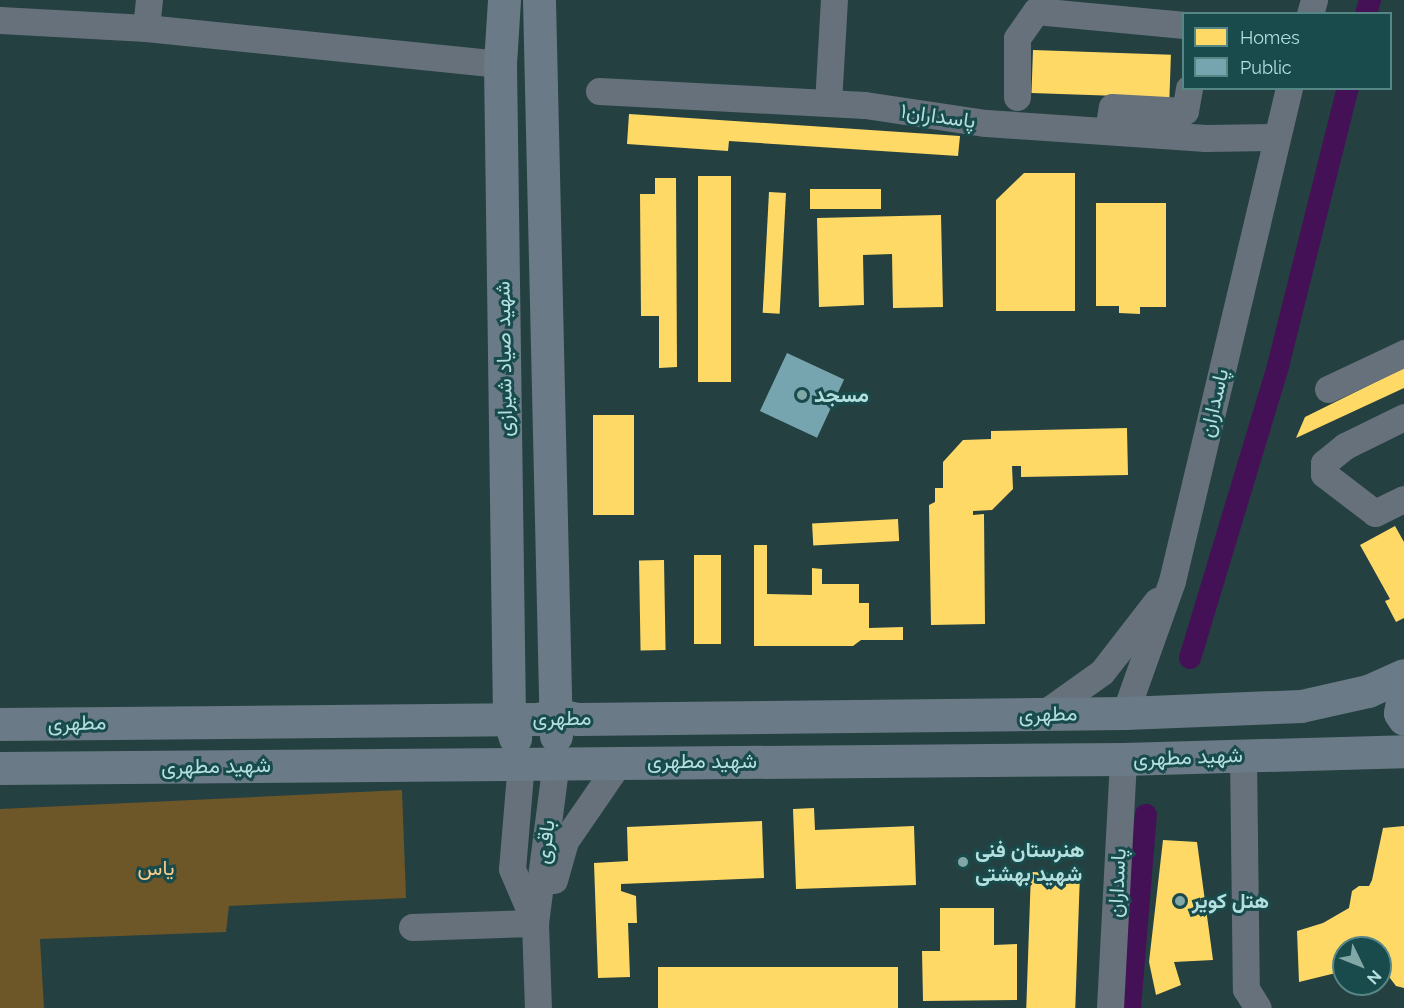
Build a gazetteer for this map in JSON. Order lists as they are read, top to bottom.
{
  "streets": {
    "main road": ["شهید صیاد شیرازی", "مطهری", "شهید مطهری"],
    "street": ["پاسداران۱", "پاسداران", "باقری"]
  },
  "crossings": [
    ["پاسداران۱", "پاسداران"],
    ["شهید صیاد شیرازی", "مطهری"],
    ["شهید صیاد شیرازی", "شهید مطهری"],
    ["شهید صیاد شیرازی", "باقری"],
    ["پاسداران", "مطهری"],
    ["پاسداران", "شهید مطهری"],
    ["شهید مطهری", "باقری"]
  ],
  "parks": ["یاس"],
  "places": ["مسجد", "هنرستان فنی شهید بهشتی", "هتل کویر"],
  "legend": ["Homes", "Public"],
  "north": "bottom right"
}
